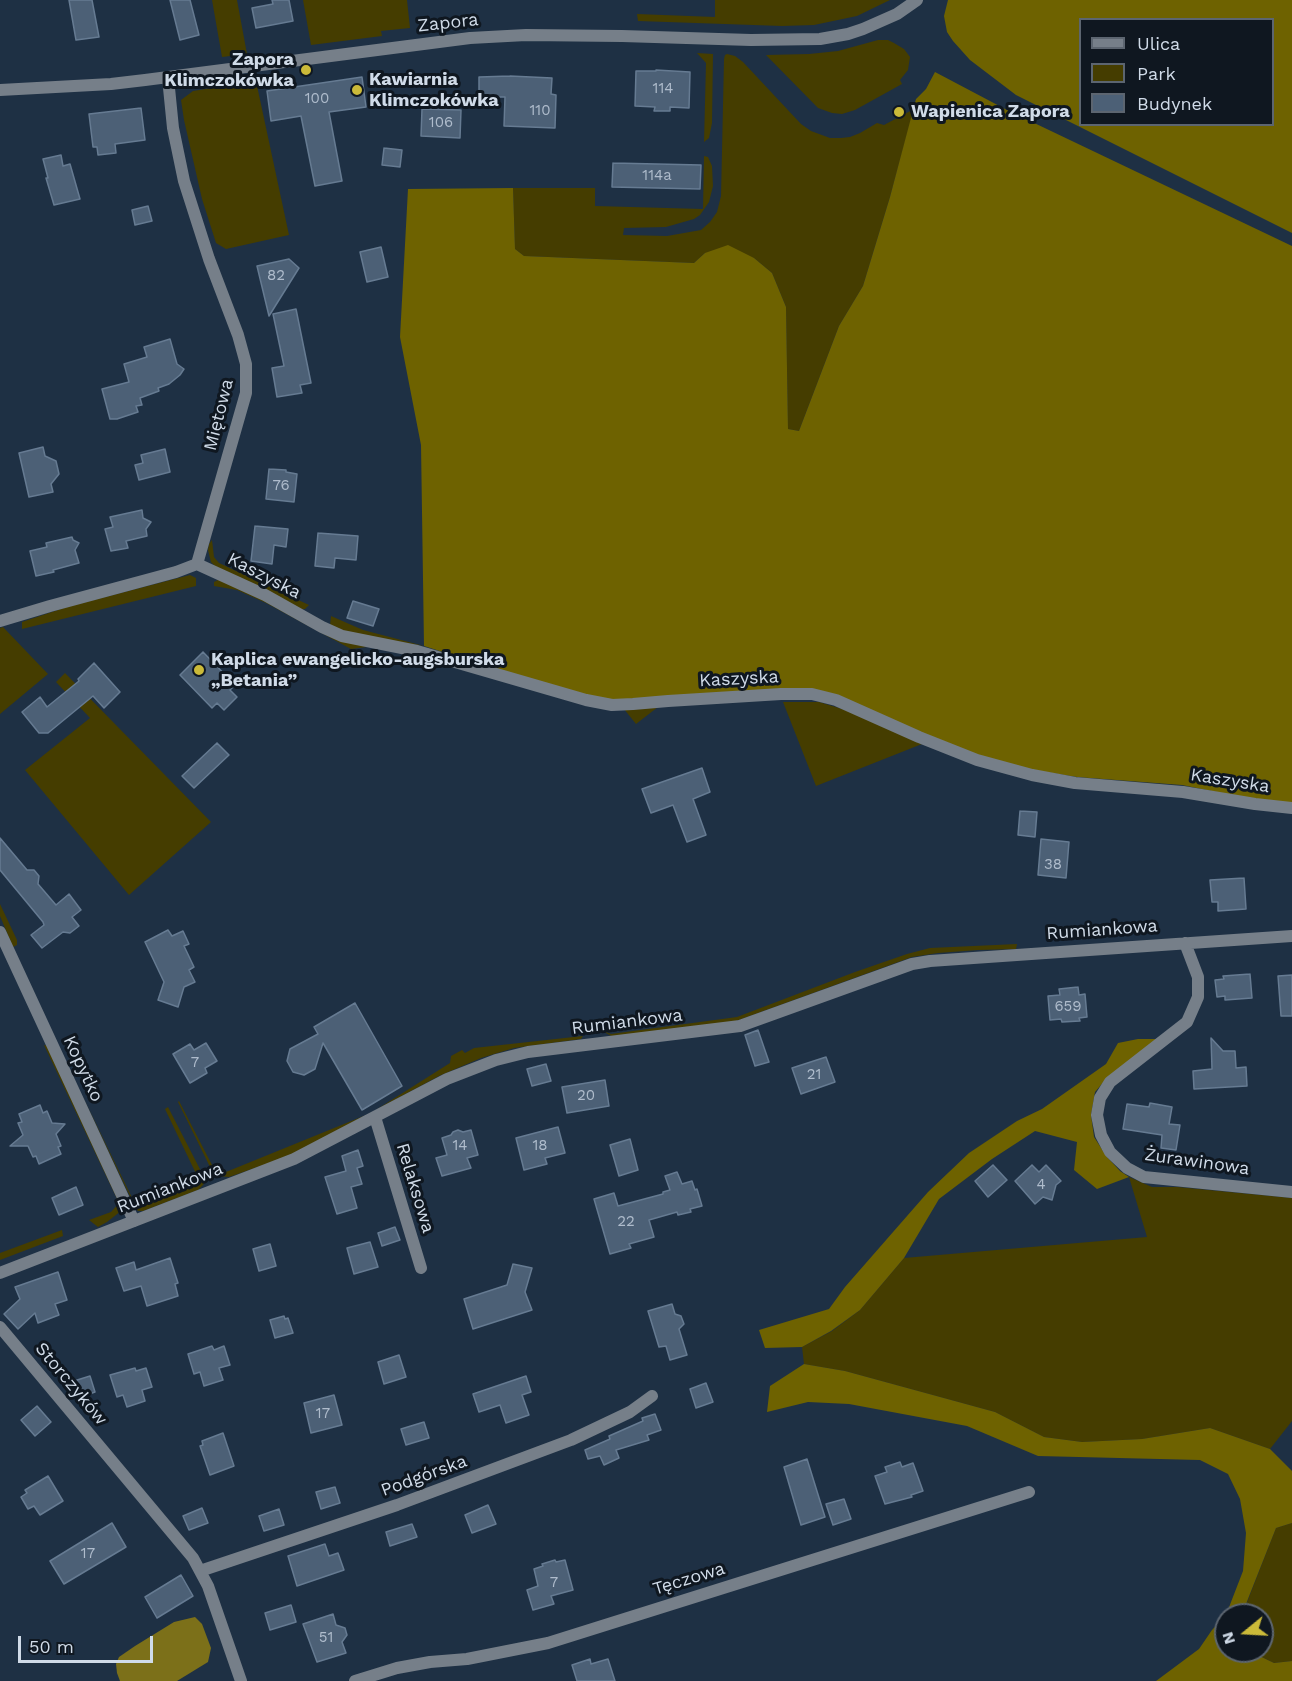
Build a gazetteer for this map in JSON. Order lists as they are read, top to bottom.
{
  "streets": {
    "street": [
      "Zapora",
      "Miętowa",
      "Kaszyska",
      "Rumiankowa",
      "Kopytko",
      "Żurawinowa",
      "Relaksowa",
      "Storczyków",
      "Podgórska",
      "Tęczowa"
    ]
  },
  "crossings": [
    ["Zapora", "Miętowa"],
    ["Miętowa", "Kaszyska"],
    ["Rumiankowa", "Kopytko"],
    ["Rumiankowa", "Żurawinowa"],
    ["Rumiankowa", "Relaksowa"],
    ["Storczyków", "Podgórska"]
  ],
  "places": [
    "Zapora Klimczokówka",
    "Kawiarnia Klimczokówka",
    "Wapienica Zapora",
    "Kaplica ewangelicko-augsburska „Betania”"
  ],
  "house_numbers": [
    "114",
    "100",
    "110",
    "106",
    "114a",
    "82",
    "76",
    "38",
    "659",
    "7",
    "21",
    "20",
    "14",
    "18",
    "4",
    "22",
    "17",
    "17",
    "7",
    "51"
  ],
  "legend": ["Ulica", "Park", "Budynek"],
  "scale_bar": "50 m",
  "north": "left"
}
